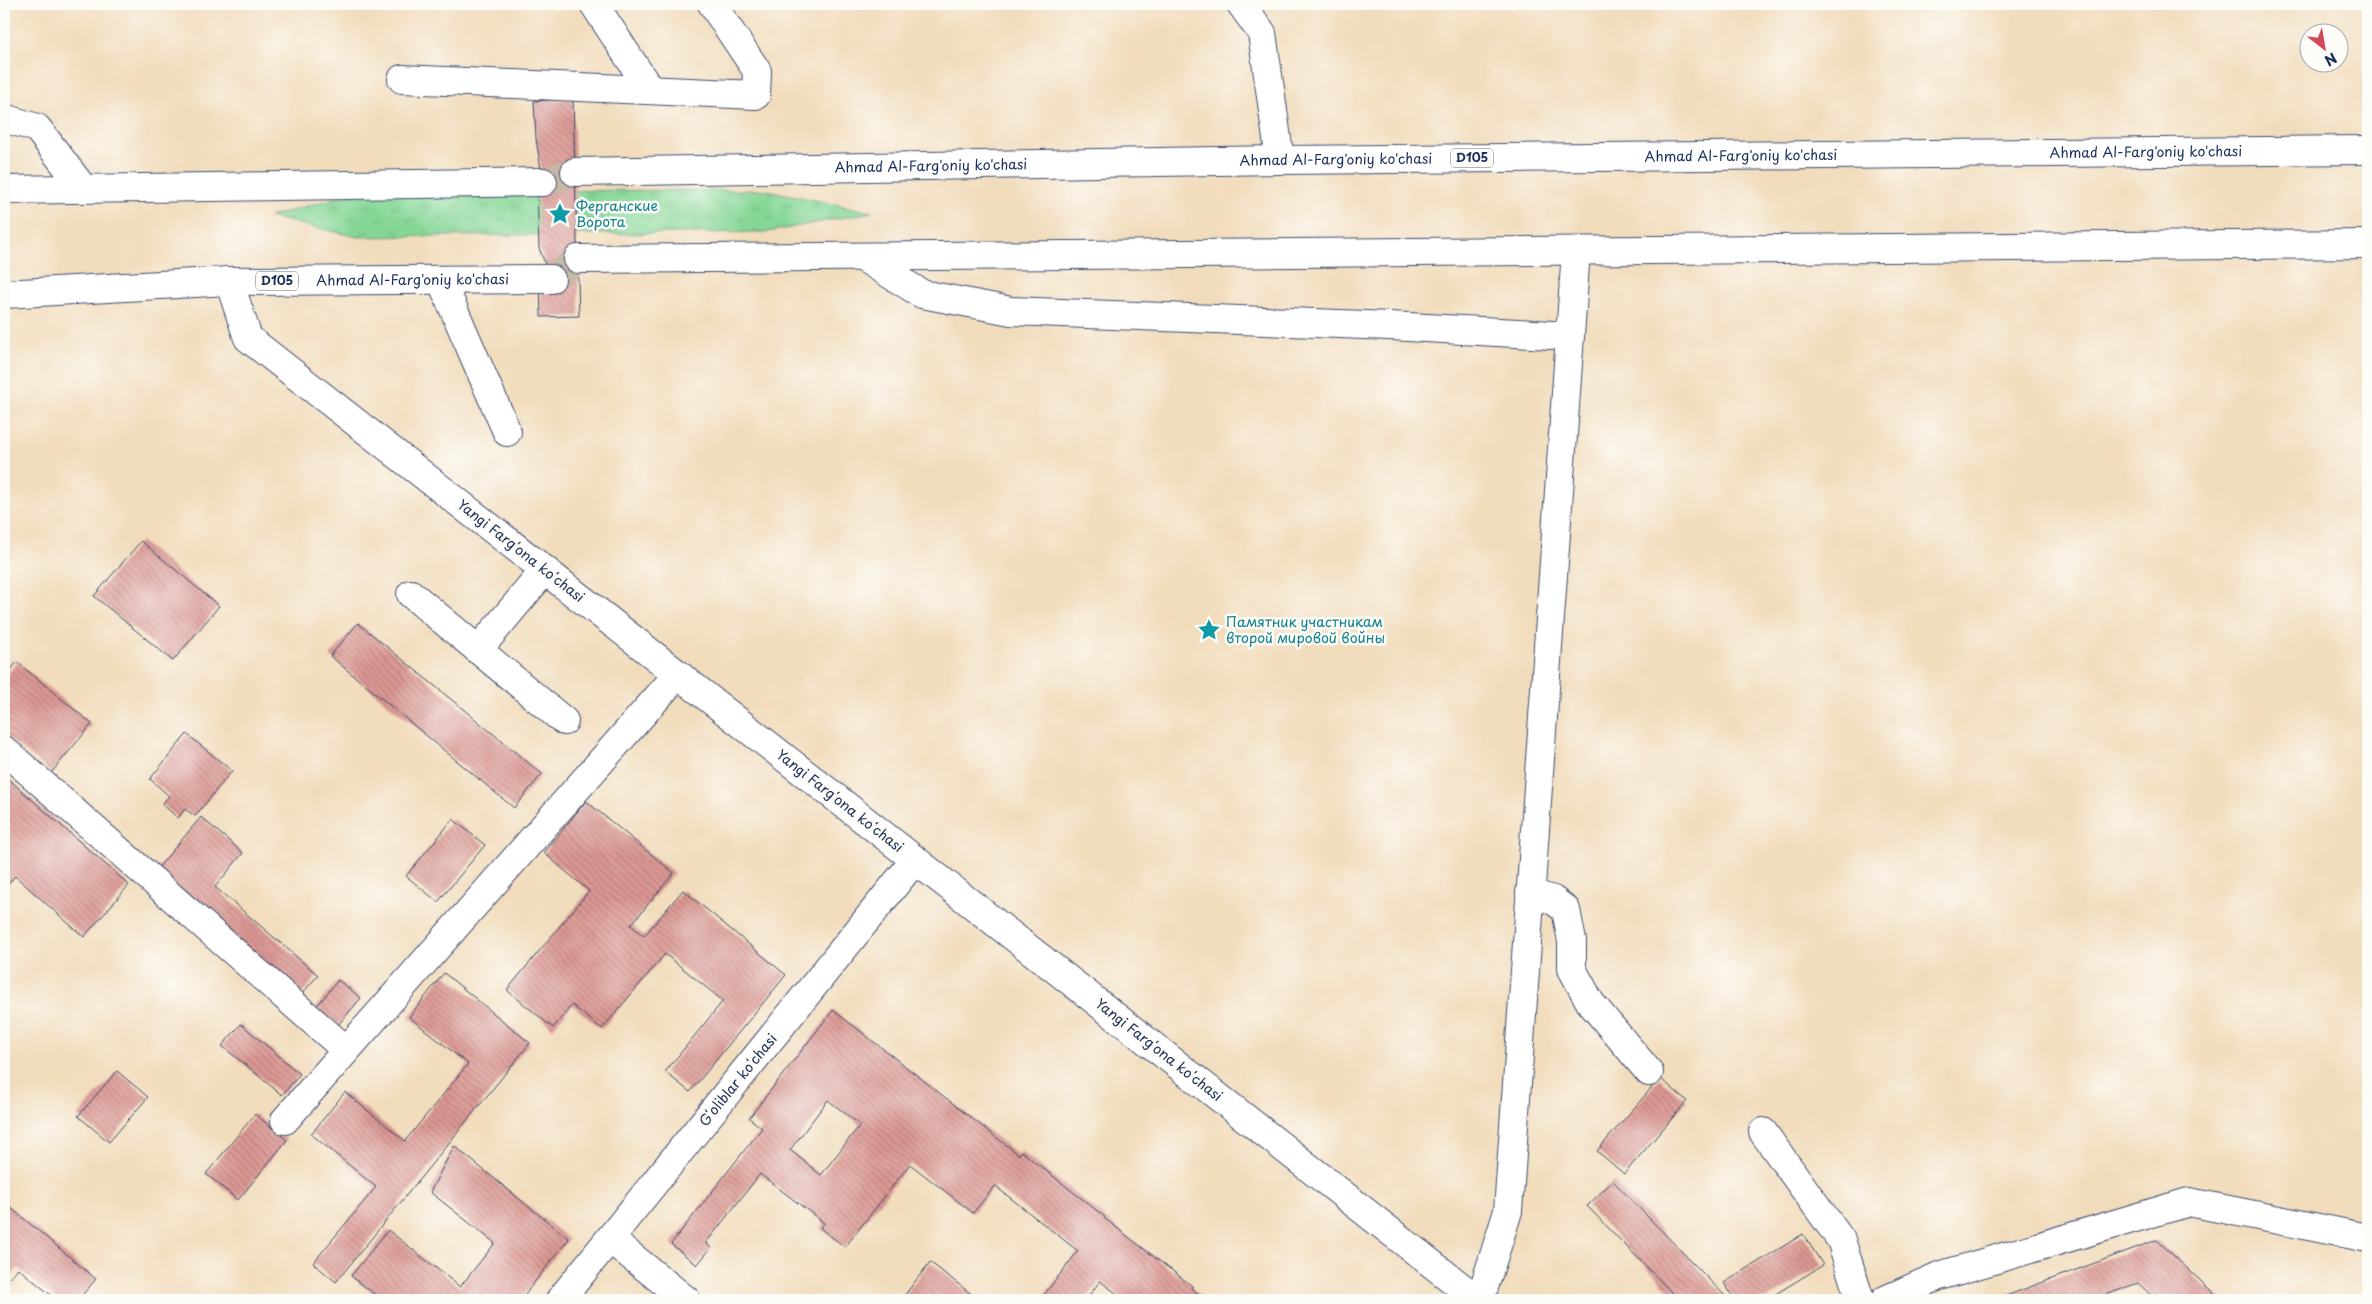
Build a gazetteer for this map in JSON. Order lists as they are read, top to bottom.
{
  "streets": {
    "main road": [
      "Ahmad Al-Farg'oniy ko'chasi",
      "D105",
      "Yangi Fargʻona koʻchasi",
      "Gʻoliblar koʻchasi"
    ]
  },
  "crossings": [
    ["Ahmad Al-Farg'oniy ko'chasi", "Yangi Fargʻona koʻchasi"],
    ["Yangi Fargʻona koʻchasi", "Gʻoliblar koʻchasi"]
  ],
  "places": {
    "place": ["Ферганские Ворота", "Памятник участникам второй мировой войны"]
  },
  "north": "bottom right"
}
